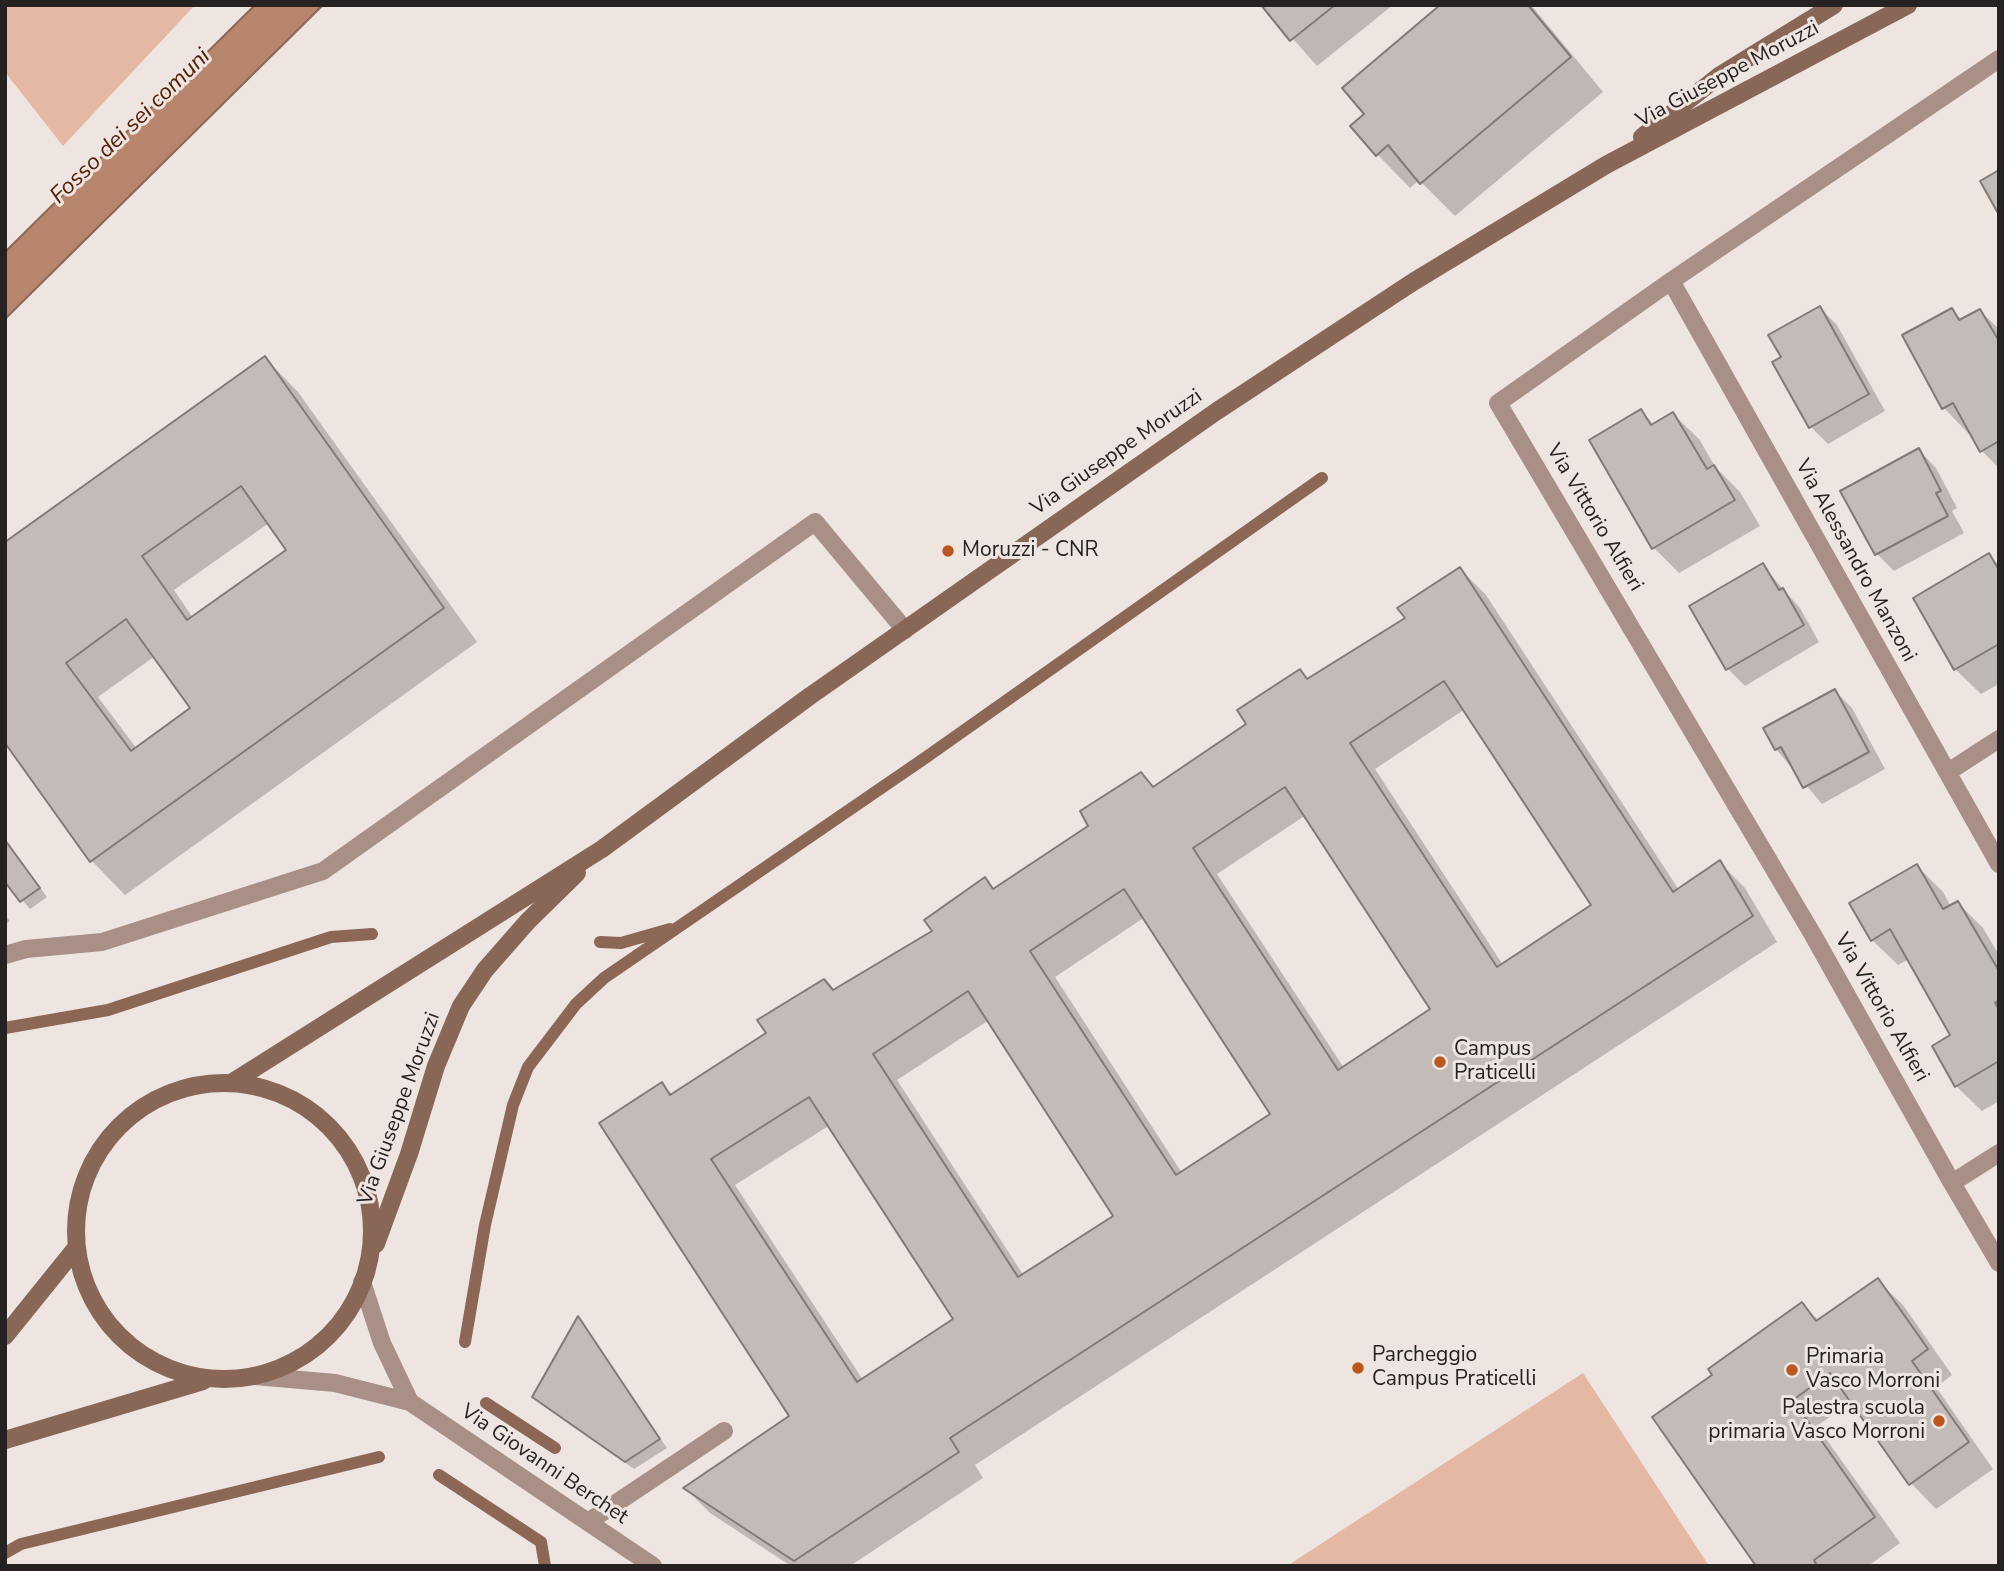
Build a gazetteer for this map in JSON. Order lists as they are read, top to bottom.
{
  "streets": {
    "main road": ["Via Giuseppe Moruzzi"],
    "street": ["Via Vittorio Alfieri", "Via Alessandro Manzoni", "Via Giovanni Berchet"]
  },
  "crossings": [
    ["Via Vittorio Alfieri", "Via Alessandro Manzoni"]
  ],
  "water": ["Fosso dei sei comuni"],
  "places": [
    "Moruzzi - CNR",
    "Campus Praticelli",
    "Parcheggio Campus Praticelli",
    "Primaria Vasco Morroni",
    "Palestra scuola primaria Vasco Morroni"
  ]
}
